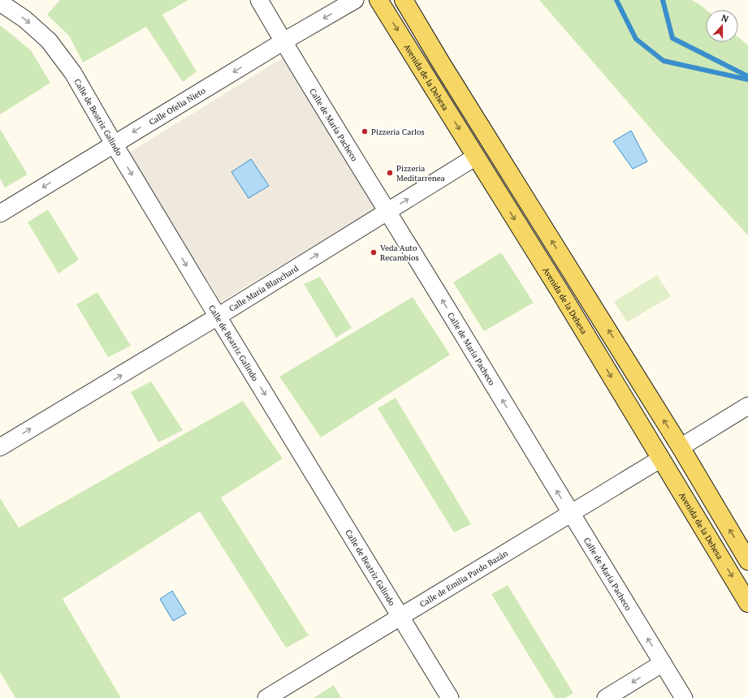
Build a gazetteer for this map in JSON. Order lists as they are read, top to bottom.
{
  "streets": {
    "main road": ["Avenida de la Dehesa"],
    "street": [
      "Calle Ofelia Nieto",
      "Calle de Beatriz Galindo",
      "Calle de María Pacheco",
      "Calle María Blanchard",
      "Calle de Emilia Pardo Bazán"
    ]
  },
  "crossings": [
    ["Avenida de la Dehesa", "Calle María Blanchard"],
    ["Avenida de la Dehesa", "Calle de Emilia Pardo Bazán"],
    ["Calle Ofelia Nieto", "Calle de Beatriz Galindo"],
    ["Calle Ofelia Nieto", "Calle de María Pacheco"],
    ["Calle de Beatriz Galindo", "Calle María Blanchard"],
    ["Calle de Beatriz Galindo", "Calle de Emilia Pardo Bazán"],
    ["Calle de María Pacheco", "Calle María Blanchard"],
    ["Calle de María Pacheco", "Calle de Emilia Pardo Bazán"]
  ],
  "one_way": [
    "Calle Ofelia Nieto",
    "Calle de Beatriz Galindo",
    "Calle de María Pacheco",
    "Calle María Blanchard"
  ],
  "places": ["Pizzeria Carlos", "Pizzeria Meditarrenea", "Veda Auto Recambios"],
  "north": "top"
}
